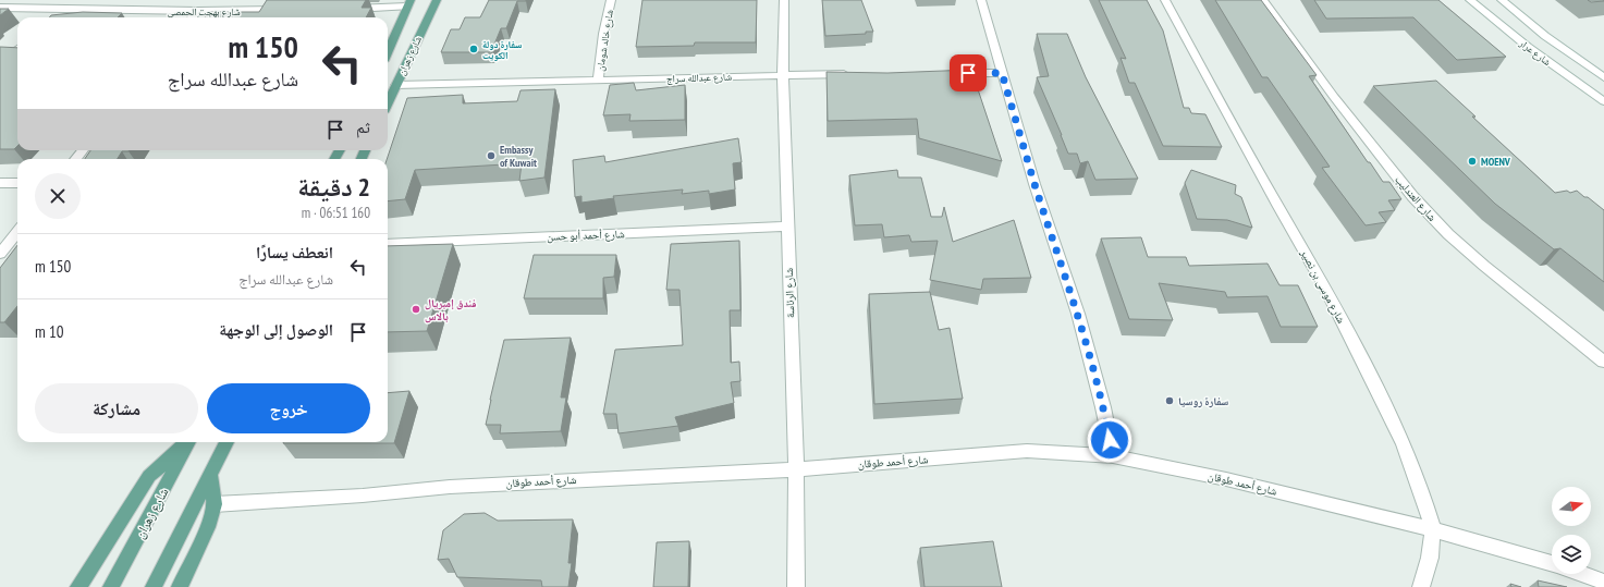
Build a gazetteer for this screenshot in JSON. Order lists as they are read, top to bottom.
{
  "streets": {
    "main road": ["شارع زهران"],
    "street": [
      "شارع بهجت الحمصي",
      "شارع خالد شومان",
      "شارع عرار",
      "شارع عبدالله سراج",
      "شارع العندليب",
      "شارع أحمد أبو حسن",
      "شارع موسى بن نصير",
      "شارع الرئاسة",
      "شارع أحمد طوقان"
    ]
  },
  "crossings": [
    ["شارع خالد شومان", "شارع عبدالله سراج"],
    ["شارع زهران", "شارع عبدالله سراج"],
    ["شارع عبدالله سراج", "شارع الرئاسة"],
    ["شارع أحمد أبو حسن", "شارع الرئاسة"],
    ["شارع موسى بن نصير", "شارع أحمد طوقان"],
    ["شارع الرئاسة", "شارع أحمد طوقان"]
  ],
  "places": [
    "سفارة دولة الكويت",
    "Embassy of Kuwait",
    "MOENV",
    "فندق إمبريال بالاس",
    "سفارة روسيا"
  ],
  "north": "right",
  "page": {
    "turn": ["150 m", "شارع عبدالله سراج"],
    "then": "ثم",
    "heading": ["2 دقيقة", "160 m · 06:51"],
    "list": [
      {
        "name": "انعطف يسارًا",
        "note": "شارع عبدالله سراج",
        "value": "150 m"
      },
      {
        "name": "الوصول إلى الوجهة",
        "value": "10 m"
      }
    ],
    "buttons": ["خروج", "مشاركة"]
  }
}
